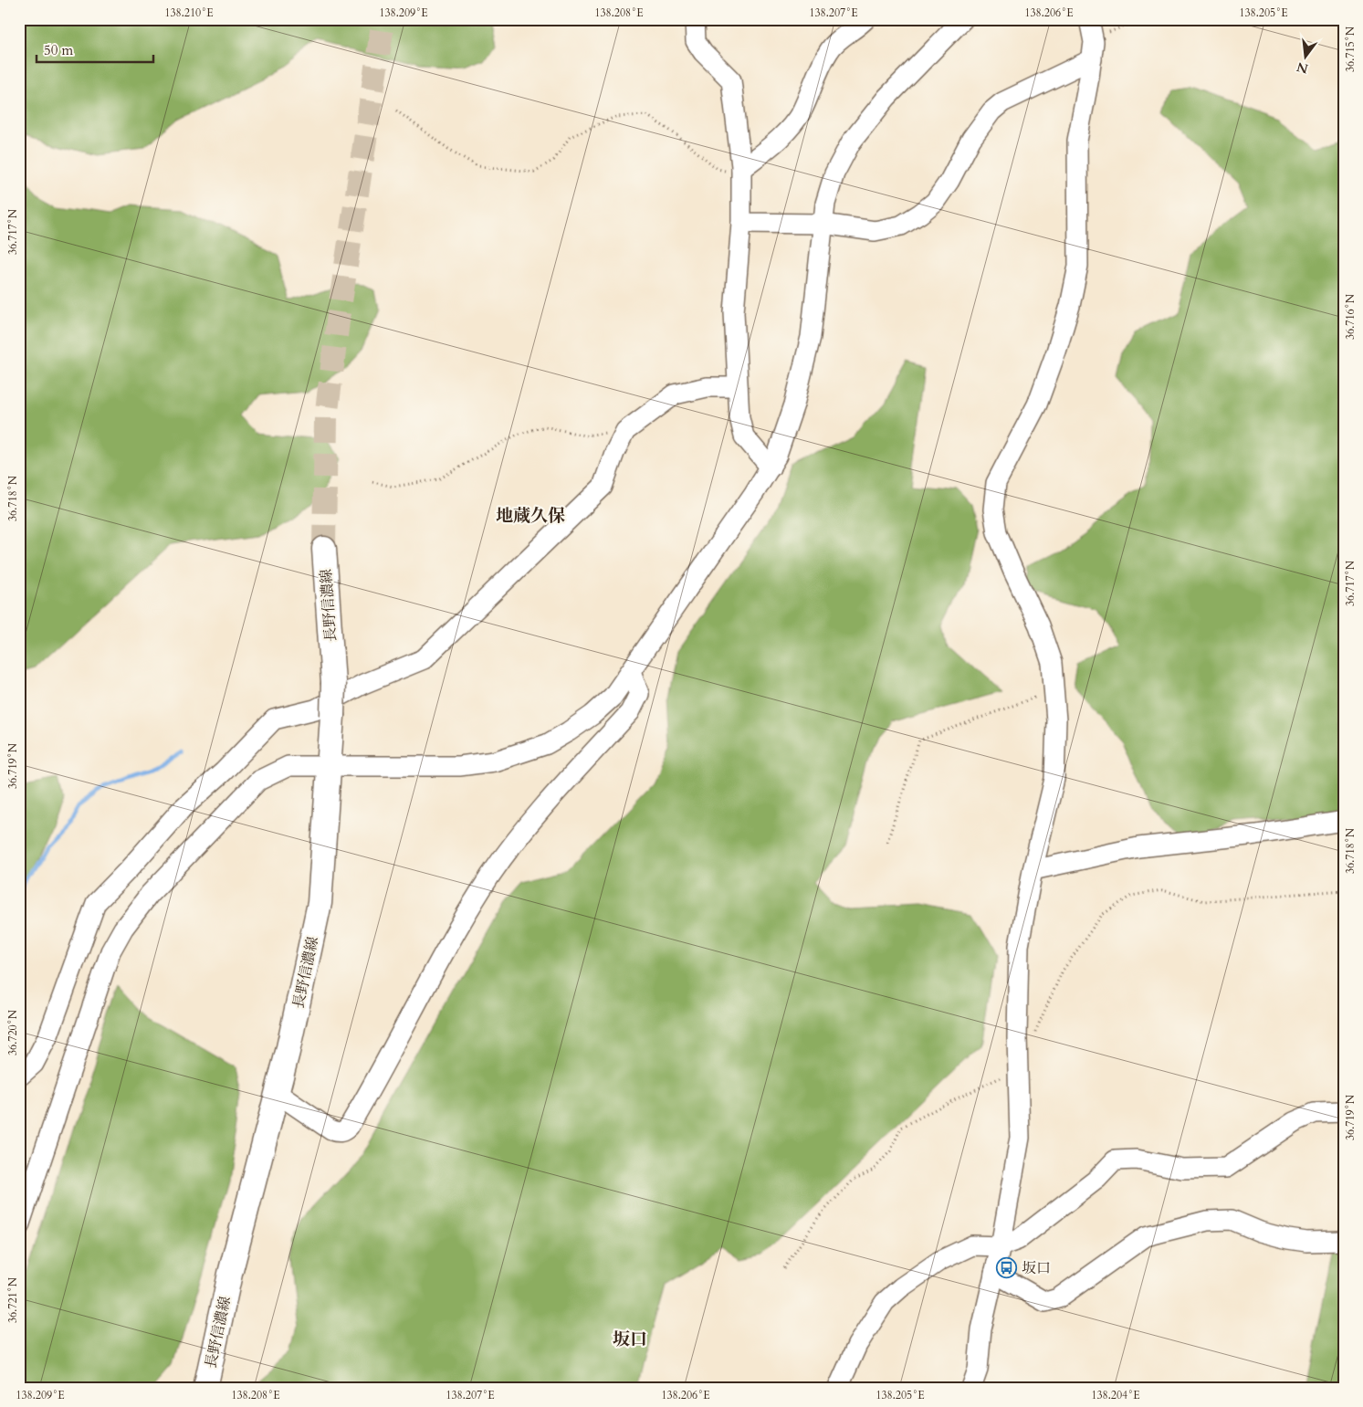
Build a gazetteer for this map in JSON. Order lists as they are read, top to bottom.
{
  "streets": {
    "main road": ["長野信濃線"]
  },
  "districts": ["地蔵久保", "坂口"],
  "places": {
    "bus stop": ["坂口"]
  },
  "scale_bar": "50 m",
  "north": "bottom",
  "coordinates": [
    "138.210°E",
    "138.209°E",
    "138.208°E",
    "138.207°E",
    "138.206°E",
    "138.205°E",
    "36.715°N",
    "36.717°N",
    "36.716°N",
    "36.718°N",
    "36.719°N",
    "36.720°N",
    "36.721°N",
    "138.204°E"
  ]
}
